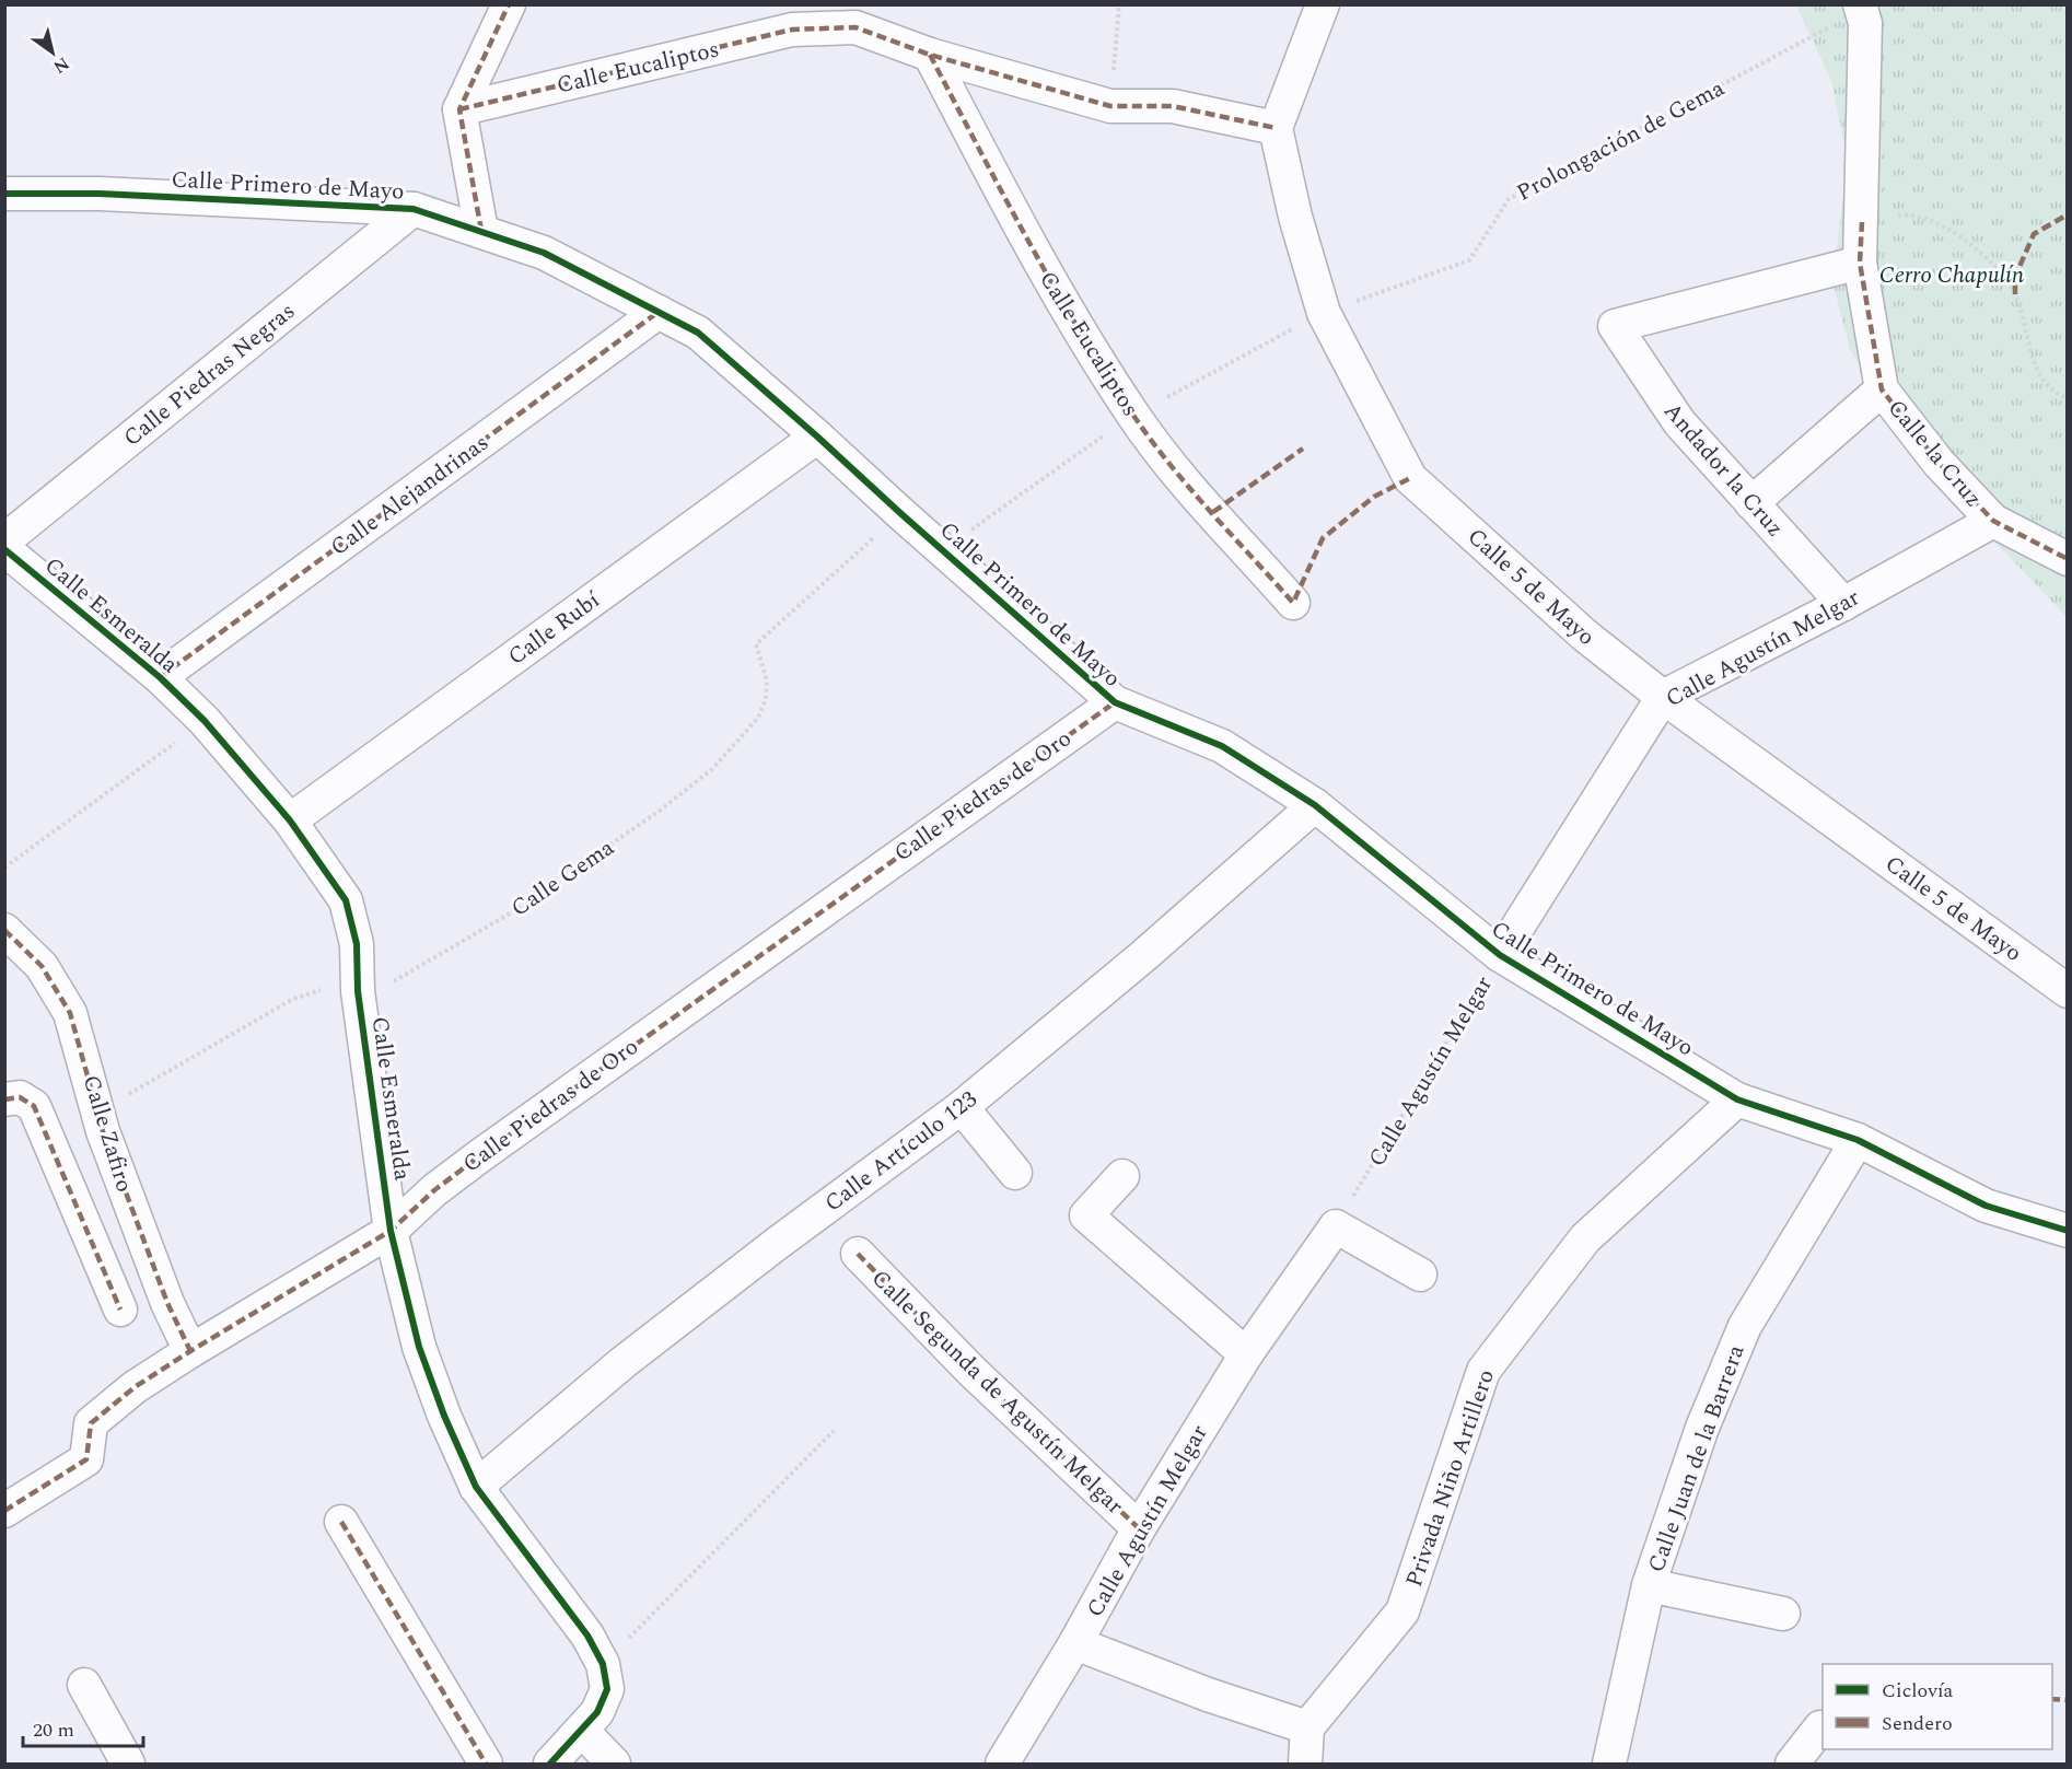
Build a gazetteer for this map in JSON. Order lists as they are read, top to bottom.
{
  "streets": {
    "street": [
      "Calle Eucaliptos",
      "Calle Primero de Mayo",
      "Calle Piedras Negras",
      "Calle la Cruz",
      "Andador la Cruz",
      "Calle Alejandrinas",
      "Calle 5 de Mayo",
      "Calle Esmeralda",
      "Calle Rubí",
      "Calle Agustín Melgar",
      "Calle Piedras de Oro",
      "Calle Zafiro",
      "Calle Artículo 123",
      "Calle Segunda de Agustín Melgar",
      "Calle Juan de la Barrera",
      "Privada Niño Artillero"
    ],
    "path": ["Prolongación de Gema", "Calle Gema"]
  },
  "crossings": [
    ["Calle Eucaliptos", "Prolongación de Gema"],
    ["Calle Eucaliptos", "Calle 5 de Mayo"],
    ["Prolongación de Gema", "Calle Primero de Mayo"],
    ["Prolongación de Gema", "Calle 5 de Mayo"],
    ["Calle Primero de Mayo", "Calle Piedras Negras"],
    ["Calle Primero de Mayo", "Calle Alejandrinas"],
    ["Calle Primero de Mayo", "Calle Rubí"],
    ["Calle Primero de Mayo", "Calle Agustín Melgar"],
    ["Calle Primero de Mayo", "Calle Piedras de Oro"],
    ["Calle Primero de Mayo", "Calle Gema"],
    ["Calle Primero de Mayo", "Calle Artículo 123"],
    ["Calle Primero de Mayo", "Calle Juan de la Barrera"],
    ["Calle Primero de Mayo", "Privada Niño Artillero"],
    ["Calle la Cruz", "Andador la Cruz"],
    ["Calle la Cruz", "Calle Agustín Melgar"],
    ["Andador la Cruz", "Calle Agustín Melgar"],
    ["Calle Alejandrinas", "Calle Esmeralda"],
    ["Calle 5 de Mayo", "Calle Agustín Melgar"],
    ["Calle Esmeralda", "Calle Rubí"],
    ["Calle Esmeralda", "Calle Piedras de Oro"],
    ["Calle Esmeralda", "Calle Gema"],
    ["Calle Esmeralda", "Calle Artículo 123"],
    ["Calle Agustín Melgar", "Calle Segunda de Agustín Melgar"],
    ["Calle Piedras de Oro", "Calle Zafiro"],
    ["Calle Gema", "Calle Zafiro"]
  ],
  "parks": ["Cerro Chapulín"],
  "legend": ["Ciclovía", "Sendero"],
  "scale_bar": "20 m",
  "north": "bottom right"
}
